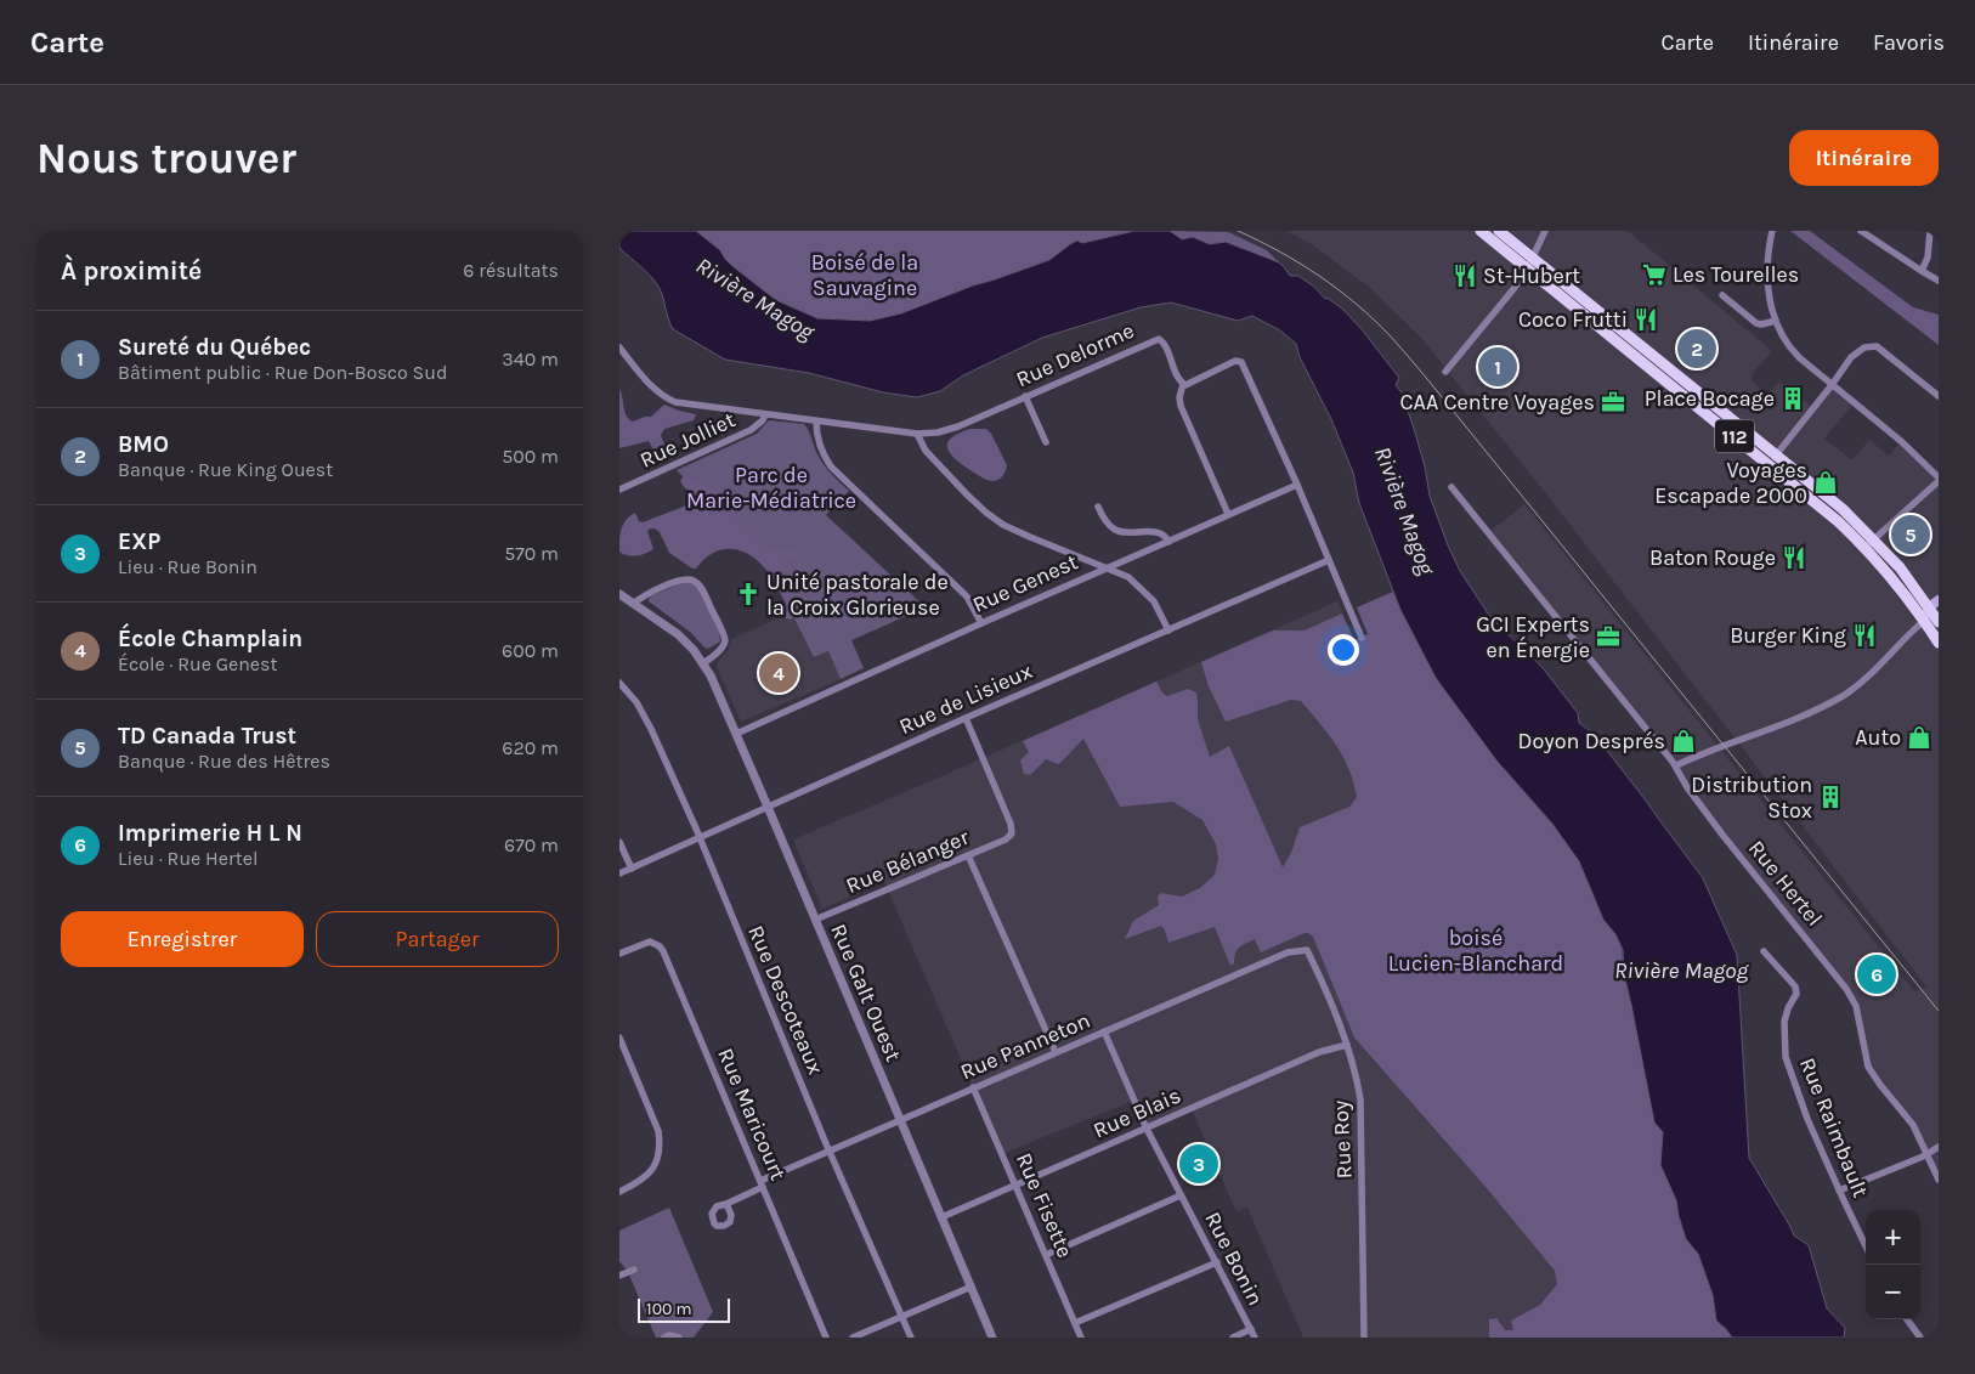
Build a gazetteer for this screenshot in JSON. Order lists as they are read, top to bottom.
{
  "streets": {
    "main road": ["112"],
    "street": [
      "Rue Delorme",
      "Rue Jolliet",
      "Rue Genest",
      "Rue de Lisieux",
      "Rue Bélanger",
      "Rue Hertel",
      "Rue Galt Ouest",
      "Rue Descoteaux",
      "Rue Panneton",
      "Rue Blais",
      "Rue Maricourt",
      "Rue Raimbault",
      "Rue Roy",
      "Rue Fisette",
      "Rue Bonin"
    ]
  },
  "crossings": [
    ["Rue Delorme", "Rue Jolliet"],
    ["Rue Genest", "Rue Galt Ouest"],
    ["Rue de Lisieux", "Rue Bélanger"],
    ["Rue de Lisieux", "Rue Galt Ouest"],
    ["Rue de Lisieux", "Rue Descoteaux"],
    ["Rue Bélanger", "Rue Galt Ouest"],
    ["Rue Galt Ouest", "Rue Panneton"],
    ["Rue Galt Ouest", "Rue Blais"],
    ["Rue Descoteaux", "Rue Panneton"],
    ["Rue Panneton", "Rue Maricourt"],
    ["Rue Panneton", "Rue Roy"],
    ["Rue Panneton", "Rue Fisette"],
    ["Rue Panneton", "Rue Bonin"],
    ["Rue Blais", "Rue Roy"],
    ["Rue Blais", "Rue Fisette"],
    ["Rue Blais", "Rue Bonin"]
  ],
  "water": ["Rivière Magog"],
  "parks": ["Boisé de la Sauvagine", "Parc de Marie-Médiatrice", "boisé Lucien-Blanchard"],
  "places": {
    "supermarket": ["Les Tourelles"],
    "restaurant": [
      "St-Hubert",
      "Coco Frutti",
      "Baton Rouge",
      "Burger King"
    ],
    "building": ["Place Bocage", "Distribution Stox"],
    "office": ["CAA Centre Voyages", "GCI Experts en Énergie"],
    "shop": ["Voyages Escapade 2000", "Auto", "Doyon Després"],
    "church": ["Unité pastorale de la Croix Glorieuse"]
  },
  "scale_bar": "100 m",
  "page": {
    "header": "Carte",
    "nav": ["Carte", "Itinéraire", "Favoris"],
    "buttons": [
      "Itinéraire",
      ["Enregistrer", "Partager"]
    ],
    "title": "Nous trouver",
    "heading": ["À proximité", "6 résultats"],
    "list": [
      {
        "mark": "1",
        "name": "Sureté du Québec",
        "note": "Bâtiment public · Rue Don-Bosco Sud",
        "value": "340 m"
      },
      {
        "mark": "2",
        "name": "BMO",
        "note": "Banque · Rue King Ouest",
        "value": "500 m"
      },
      {
        "mark": "3",
        "name": "EXP",
        "note": "Lieu · Rue Bonin",
        "value": "570 m"
      },
      {
        "mark": "4",
        "name": "École Champlain",
        "note": "École · Rue Genest",
        "value": "600 m"
      },
      {
        "mark": "5",
        "name": "TD Canada Trust",
        "note": "Banque · Rue des Hêtres",
        "value": "620 m"
      },
      {
        "mark": "6",
        "name": "Imprimerie H L N",
        "note": "Lieu · Rue Hertel",
        "value": "670 m"
      }
    ],
    "pins": [
      "2",
      "1",
      "5",
      "4",
      "6",
      "3"
    ],
    "map_buttons": ["+", "−"],
    "scale": "100 m"
  }
}
